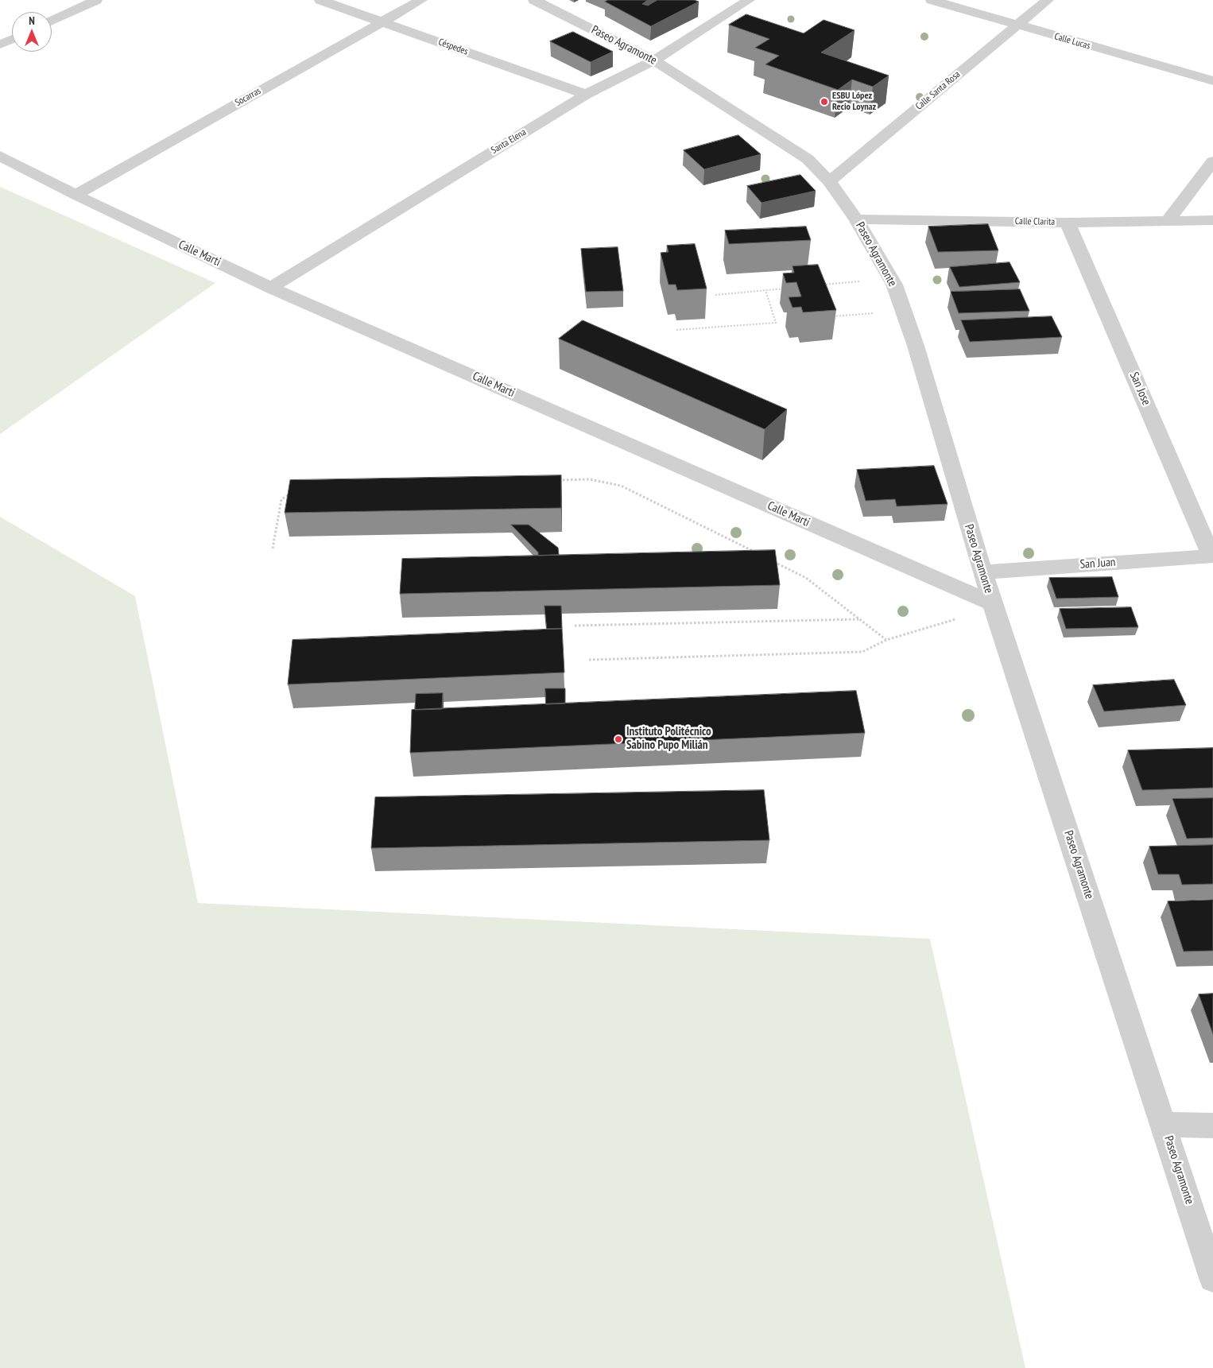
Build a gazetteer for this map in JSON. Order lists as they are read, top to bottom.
{
  "streets": {
    "street": [
      "Calle Lucas",
      "Paseo Agramonte",
      "Céspedes",
      "Calle Santa Rosa",
      "Socarras",
      "Santa Elena",
      "Calle Clarita",
      "Calle Marti",
      "San Jose",
      "San Juan"
    ]
  },
  "crossings": [
    ["Calle Lucas", "Calle Santa Rosa"],
    ["Paseo Agramonte", "Calle Santa Rosa"],
    ["Paseo Agramonte", "Santa Elena"],
    ["Paseo Agramonte", "Calle Clarita"],
    ["Paseo Agramonte", "Calle Marti"],
    ["Paseo Agramonte", "San Juan"],
    ["Céspedes", "Socarras"],
    ["Céspedes", "Santa Elena"],
    ["Socarras", "Calle Marti"],
    ["Santa Elena", "Calle Marti"],
    ["Calle Clarita", "San Jose"],
    ["San Jose", "San Juan"]
  ],
  "places": ["ESBU López Recio Loynaz", "Instituto Politécnico Sabino Pupo Milián"],
  "north": "top"
}
